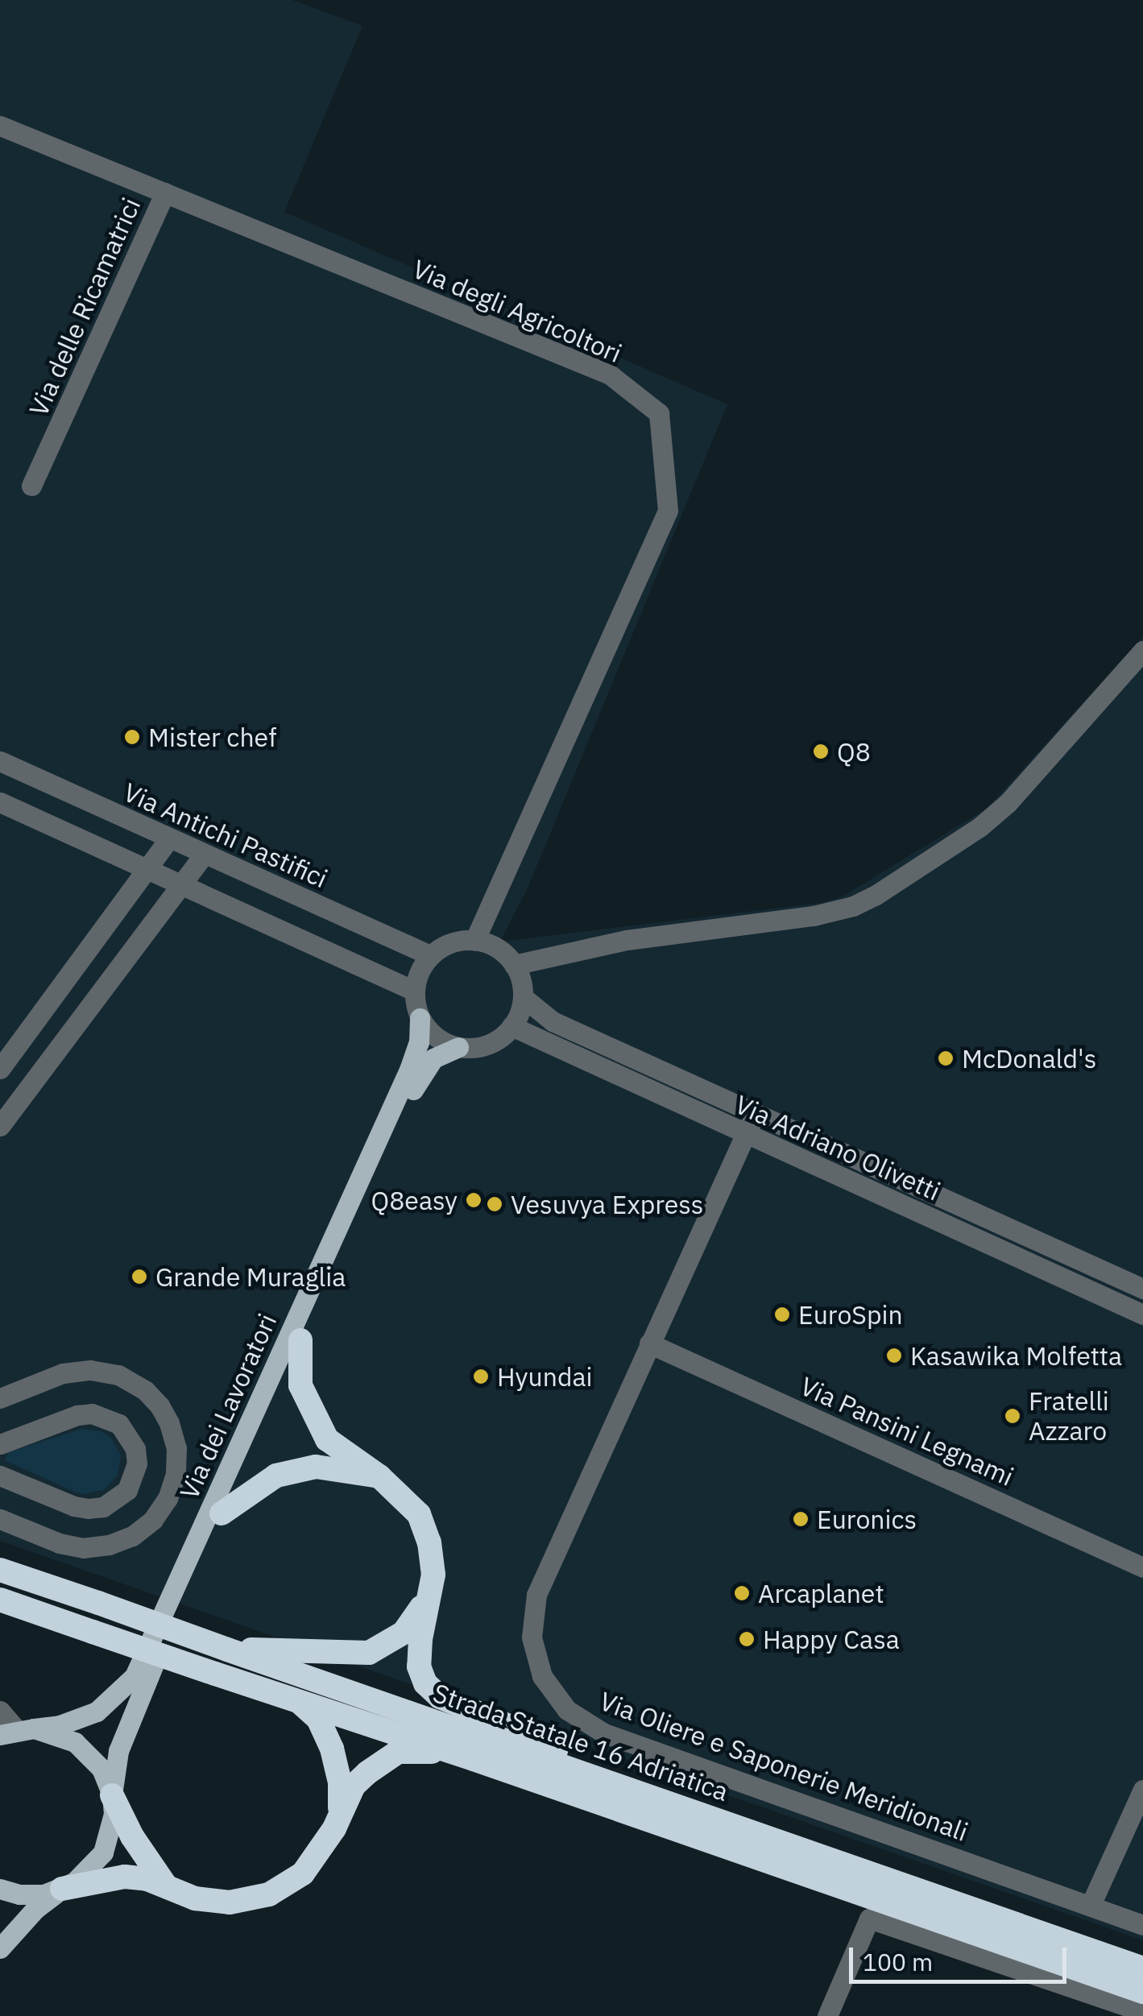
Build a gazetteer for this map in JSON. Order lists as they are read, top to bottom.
{
  "streets": {
    "highway": ["Strada Statale 16 Adriatica"],
    "main road": ["Via dei Lavoratori"],
    "street": [
      "Via delle Ricamatrici",
      "Via degli Agricoltori",
      "Via Antichi Pastifici",
      "Via Adriano Olivetti",
      "Via Pansini Legnami",
      "Via Oliere e Saponerie Meridionali"
    ]
  },
  "crossings": [
    ["Via delle Ricamatrici", "Via degli Agricoltori"],
    ["Via degli Agricoltori", "Via Antichi Pastifici"],
    ["Via degli Agricoltori", "Via Adriano Olivetti"],
    ["Via Antichi Pastifici", "Via Adriano Olivetti"],
    ["Via Adriano Olivetti", "Via Oliere e Saponerie Meridionali"],
    ["Via Pansini Legnami", "Via Oliere e Saponerie Meridionali"]
  ],
  "places": [
    "Mister chef",
    "Q8",
    "McDonald's",
    "Q8easy",
    "Vesuvya Express",
    "Grande Muraglia",
    "EuroSpin",
    "Kasawika Molfetta",
    "Hyundai",
    "Fratelli Azzaro",
    "Euronics",
    "Arcaplanet",
    "Happy Casa"
  ],
  "scale_bar": "100 m"
}
